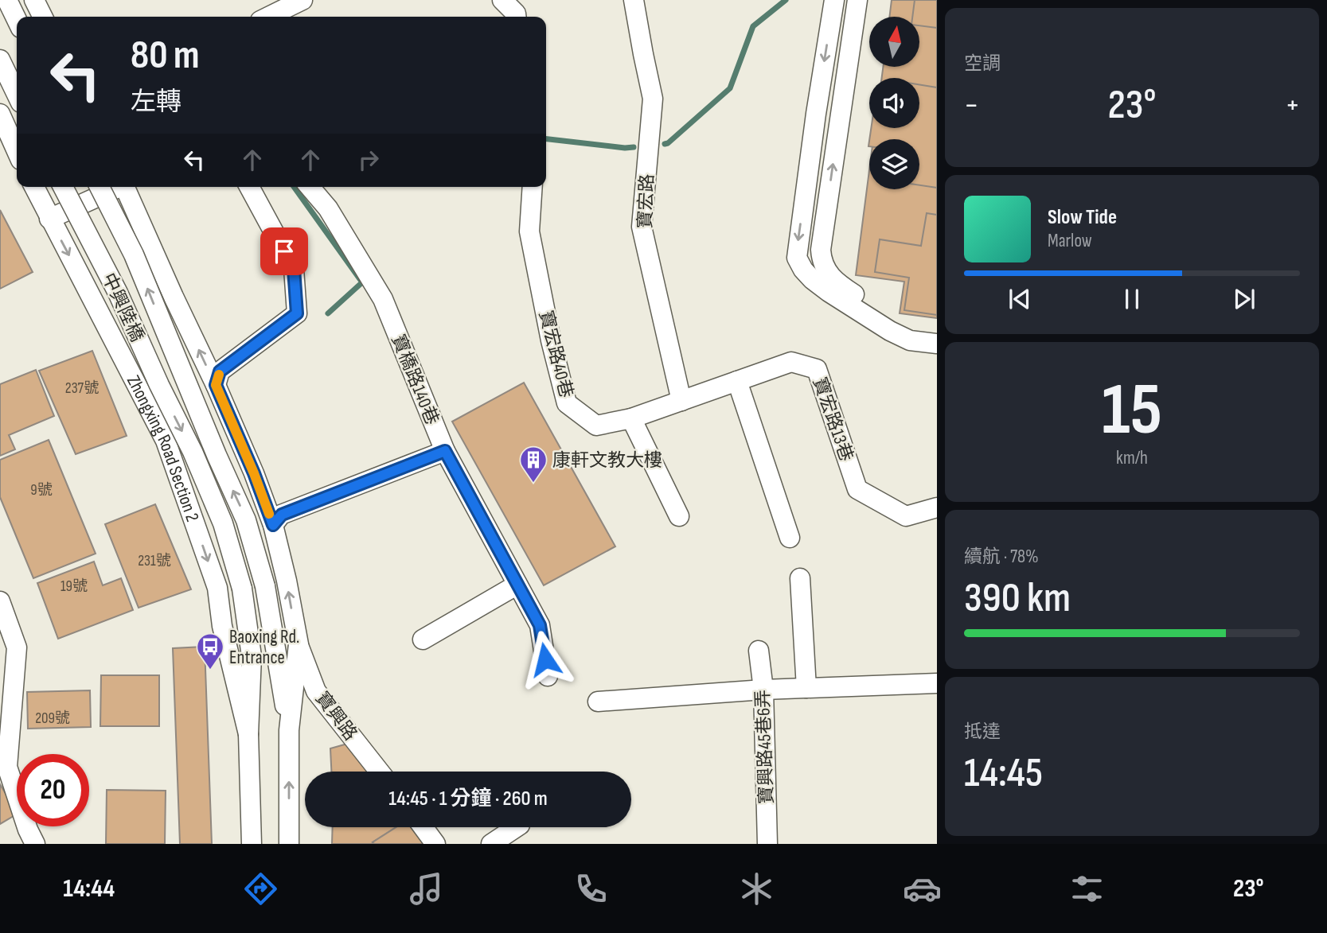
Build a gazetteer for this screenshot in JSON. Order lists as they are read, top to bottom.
{
  "streets": {
    "street": [
      "寶宏路",
      "中興陸橋",
      "寶宏路40巷",
      "寶橋路140巷",
      "寶宏路13巷",
      "Zhongxing Road Section 2",
      "寶興路",
      "寶興路45巷6弄"
    ]
  },
  "crossings": [
    ["寶宏路", "寶宏路40巷"],
    ["寶宏路", "寶宏路13巷"],
    ["中興陸橋", "Zhongxing Road Section 2"],
    ["寶宏路40巷", "寶宏路13巷"]
  ],
  "places": {
    "building": ["康軒文教大樓"],
    "bus stop": ["Baoxing Rd. Entrance"]
  },
  "house_numbers": [
    "237號",
    "9號",
    "231號",
    "19號",
    "209號"
  ],
  "north": "top",
  "page": {
    "tile": [
      "空調",
      ["15", "km/h"],
      ["續航 · 78%", "390 km"],
      ["抵達", "14:45"]
    ],
    "turn": ["80 m", "左轉"],
    "heat": ["−", "23°", "+"],
    "song": ["Slow Tide", "Marlow"],
    "limit": "20",
    "trip": "14:45 · 1 分鐘 · 260 m",
    "tabs": ["14:44", "23°"]
  }
}
